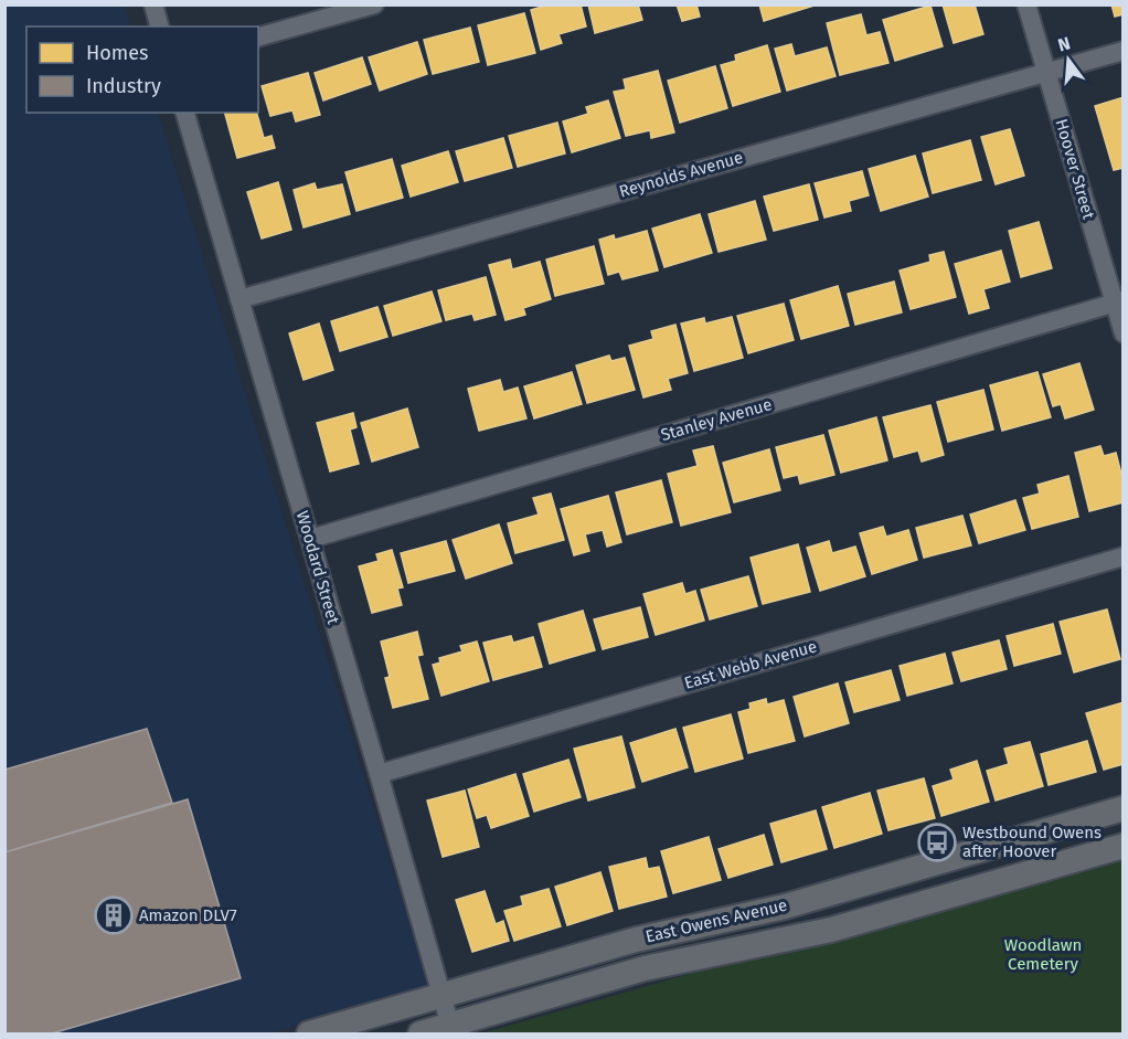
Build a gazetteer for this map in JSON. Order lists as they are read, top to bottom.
{
  "streets": {
    "main road": ["East Owens Avenue"],
    "street": [
      "Hoover Street",
      "Reynolds Avenue",
      "Stanley Avenue",
      "Woodard Street",
      "East Webb Avenue"
    ]
  },
  "crossings": [
    ["Hoover Street", "Reynolds Avenue"],
    ["Hoover Street", "Stanley Avenue"],
    ["Reynolds Avenue", "Woodard Street"],
    ["Stanley Avenue", "Woodard Street"],
    ["Woodard Street", "East Webb Avenue"],
    ["Woodard Street", "East Owens Avenue"]
  ],
  "parks": ["Woodlawn Cemetery"],
  "places": {
    "bus stop": ["Westbound Owens after Hoover"],
    "building": ["Amazon DLV7"]
  },
  "legend": ["Homes", "Industry"],
  "north": "top"
}
